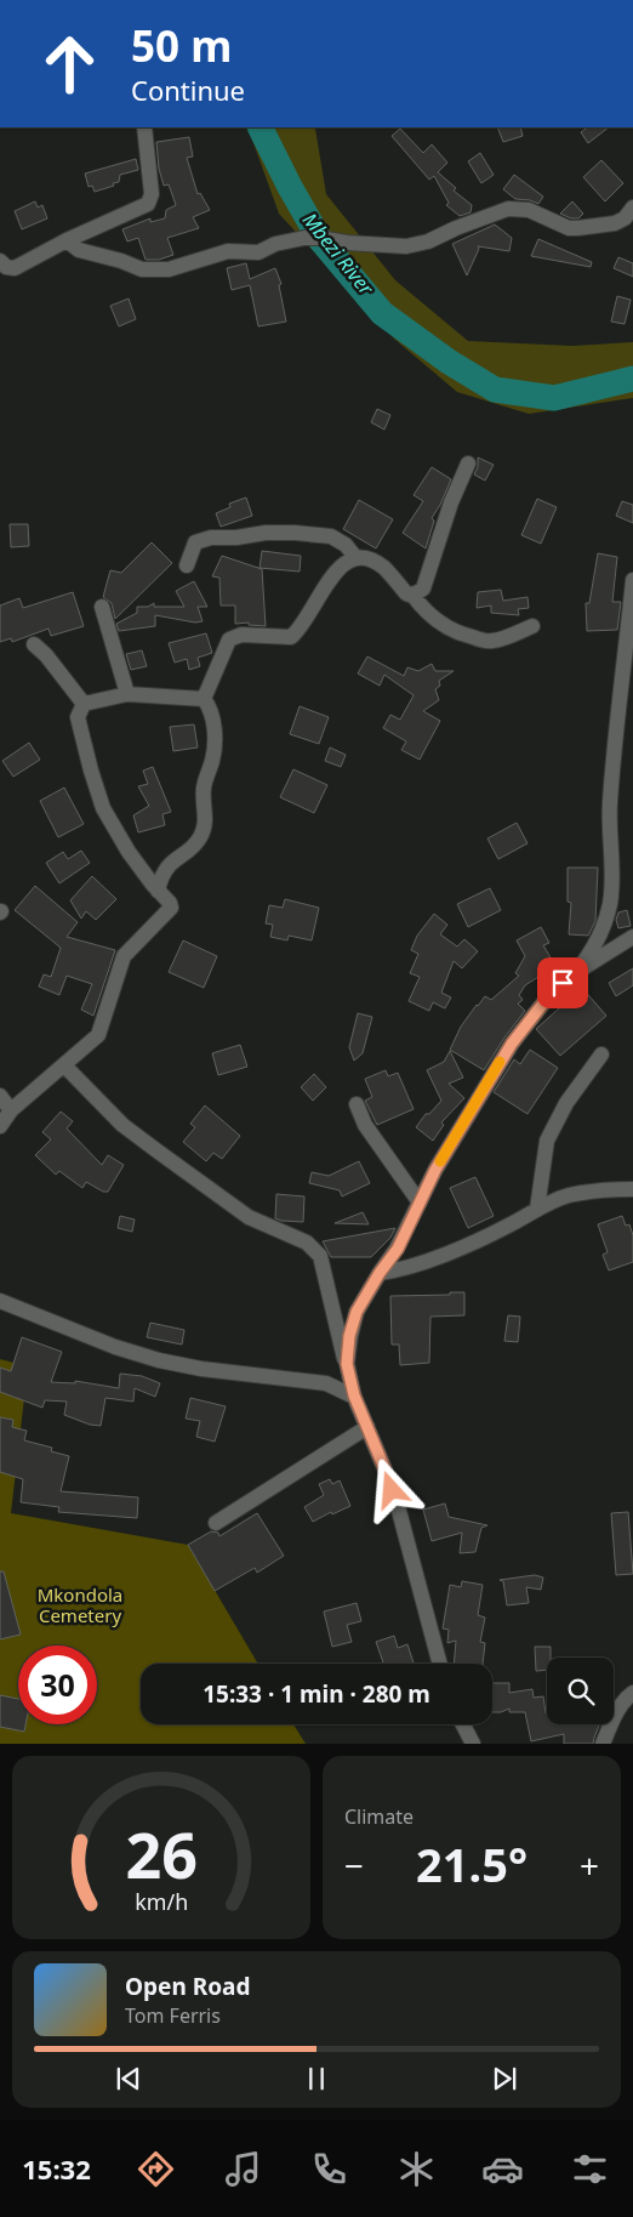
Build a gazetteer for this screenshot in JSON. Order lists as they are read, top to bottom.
{
  "water": ["Mbezi River"],
  "parks": ["Mkondola Cemetery"],
  "page": {
    "turn": ["50 m", "Continue"],
    "limit": "30",
    "trip": "15:33 · 1 min · 280 m",
    "tile": "Climate",
    "heat": ["−", "21.5°", "+"],
    "song": ["Open Road", "Tom Ferris"],
    "tabs": "15:32",
    "gauge": ["26", "km/h"]
  }
}
